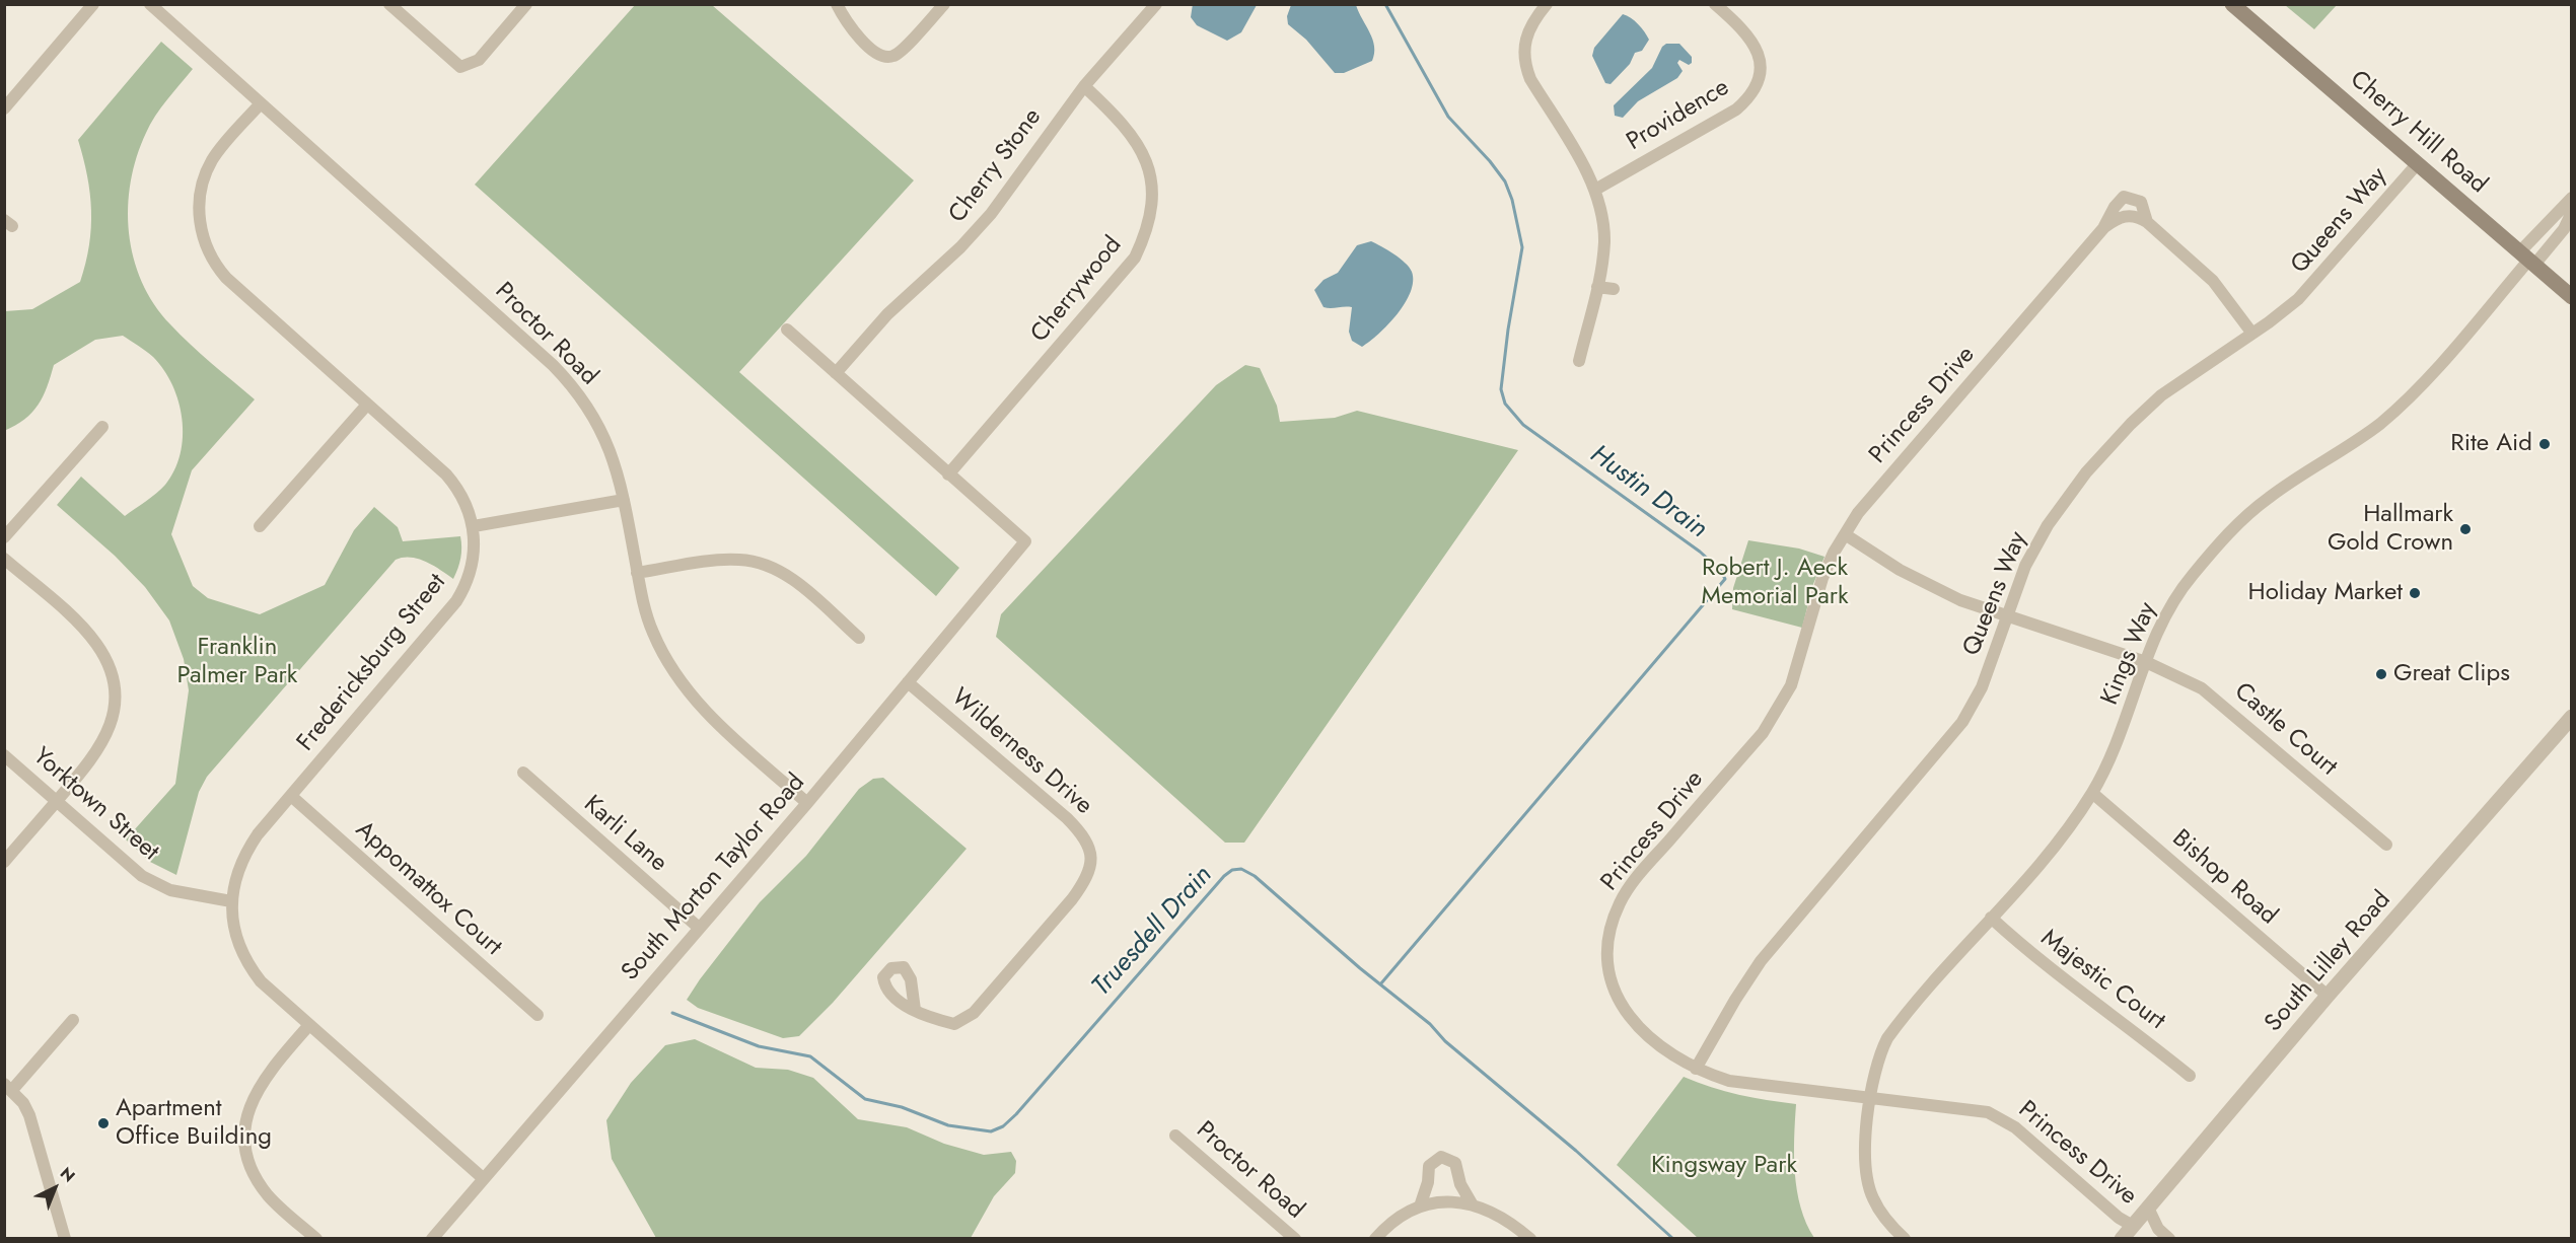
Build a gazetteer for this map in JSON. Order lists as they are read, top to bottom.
{
  "streets": {
    "main road": ["Cherry Hill Road"],
    "street": [
      "Providence",
      "Cherry Stone",
      "Queens Way",
      "Cherrywood",
      "Proctor Road",
      "Princess Drive",
      "Kings Way",
      "Fredericksburg Street",
      "Castle Court",
      "Wilderness Drive",
      "Yorktown Street",
      "Karli Lane",
      "South Morton Taylor Road",
      "Bishop Road",
      "Appomattox Court",
      "South Lilley Road",
      "Majestic Court"
    ]
  },
  "crossings": [
    ["Cherry Hill Road", "Queens Way"],
    ["Cherry Hill Road", "Kings Way"],
    ["Cherry Stone", "Cherrywood"],
    ["Queens Way", "Princess Drive"],
    ["Queens Way", "Castle Court"],
    ["Cherrywood", "South Morton Taylor Road"],
    ["Proctor Road", "Fredericksburg Street"],
    ["Proctor Road", "South Morton Taylor Road"],
    ["Princess Drive", "Kings Way"],
    ["Princess Drive", "Castle Court"],
    ["Princess Drive", "South Lilley Road"],
    ["Kings Way", "Castle Court"],
    ["Kings Way", "Bishop Road"],
    ["Kings Way", "Majestic Court"],
    ["Fredericksburg Street", "Yorktown Street"],
    ["Fredericksburg Street", "South Morton Taylor Road"],
    ["Fredericksburg Street", "Appomattox Court"],
    ["Wilderness Drive", "South Morton Taylor Road"],
    ["Karli Lane", "South Morton Taylor Road"],
    ["Bishop Road", "South Lilley Road"]
  ],
  "water": ["Hustin Drain", "Truesdell Drain"],
  "parks": ["Robert J. Aeck Memorial Park", "Franklin Palmer Park", "Kingsway Park"],
  "places": [
    "Rite Aid",
    "Hallmark Gold Crown",
    "Holiday Market",
    "Great Clips",
    "Apartment Office Building"
  ],
  "north": "top right"
}
